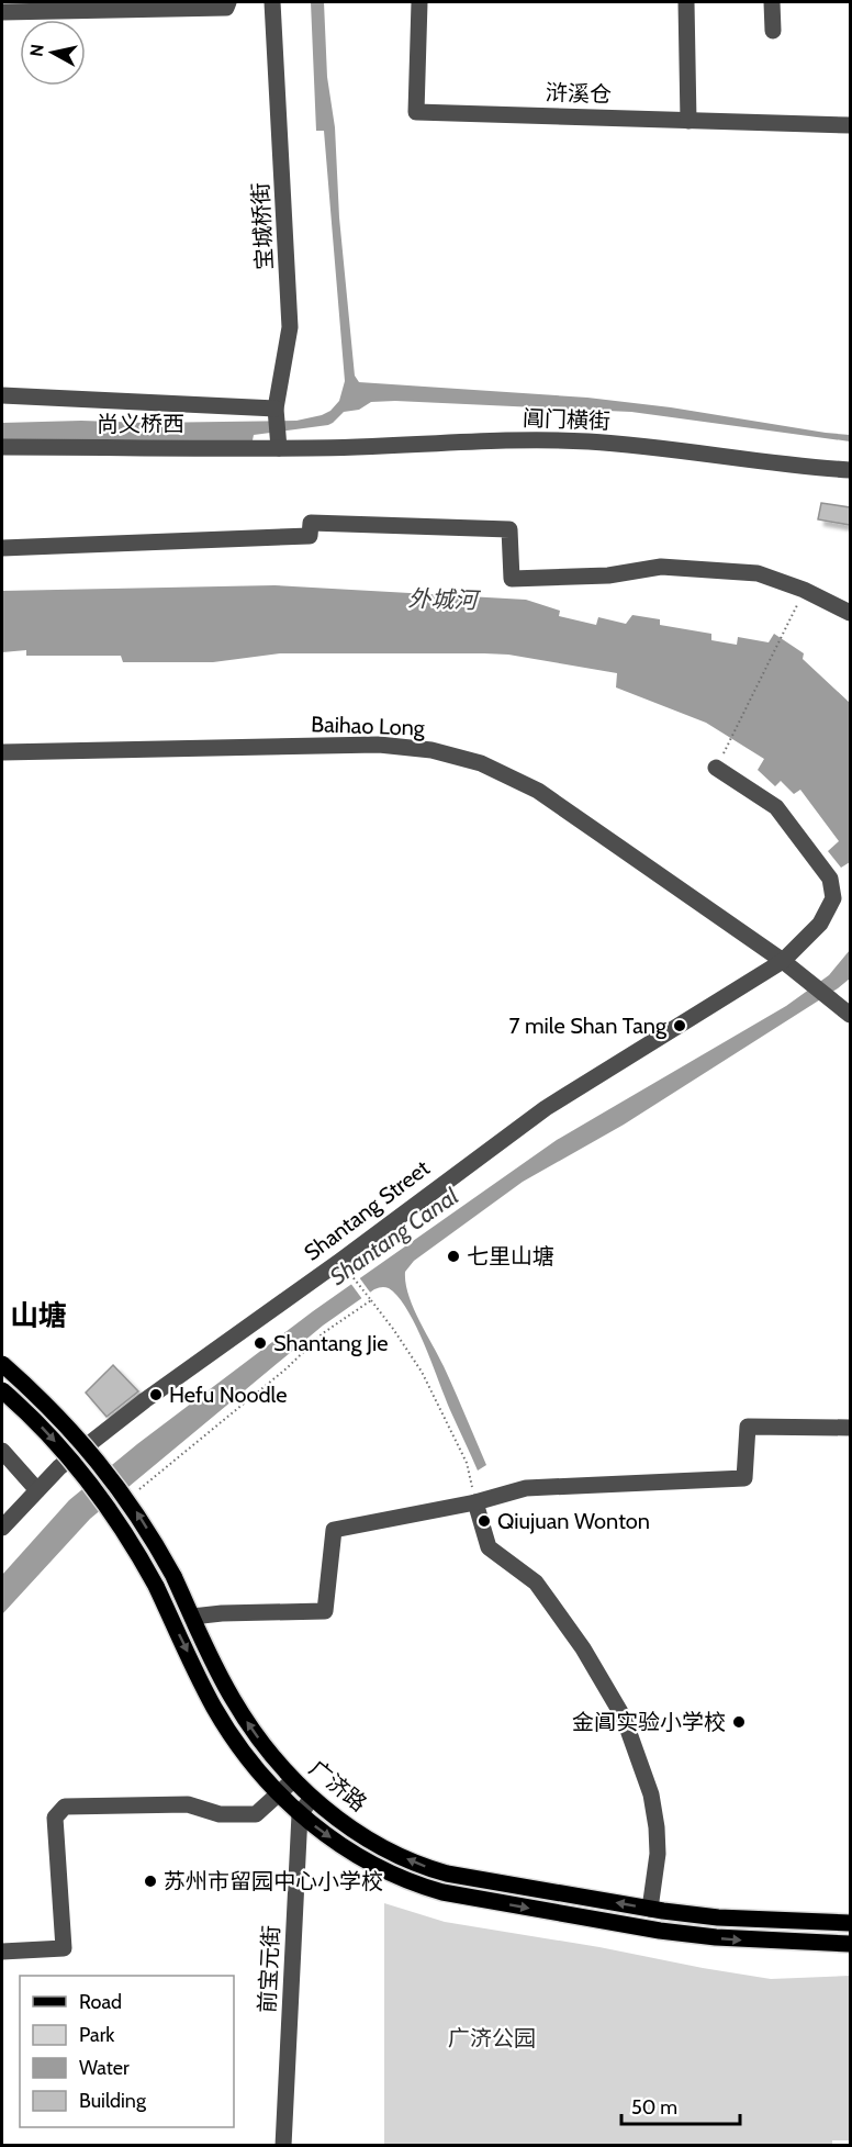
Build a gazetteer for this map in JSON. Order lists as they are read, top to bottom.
{
  "streets": {
    "main road": ["广济路"],
    "street": [
      "浒溪仓",
      "宝城桥街",
      "阊门横街",
      "尚义桥西",
      "Baihao Long",
      "Shantang Street",
      "前宝元街"
    ]
  },
  "crossings": [
    ["宝城桥街", "阊门横街"],
    ["宝城桥街", "尚义桥西"],
    ["阊门横街", "尚义桥西"],
    ["Baihao Long", "Shantang Street"],
    ["广济路", "前宝元街"]
  ],
  "districts": ["山塘"],
  "water": ["外城河", "Shantang Canal"],
  "parks": ["广济公园"],
  "places": [
    "7 mile Shan Tang",
    "七里山塘",
    "Shantang Jie",
    "Hefu Noodle",
    "Qiujuan Wonton",
    "金阊实验小学校",
    "苏州市留园中心小学校"
  ],
  "legend": [
    "Road",
    "Park",
    "Water",
    "Building"
  ],
  "scale_bar": "50 m",
  "north": "left"
}
